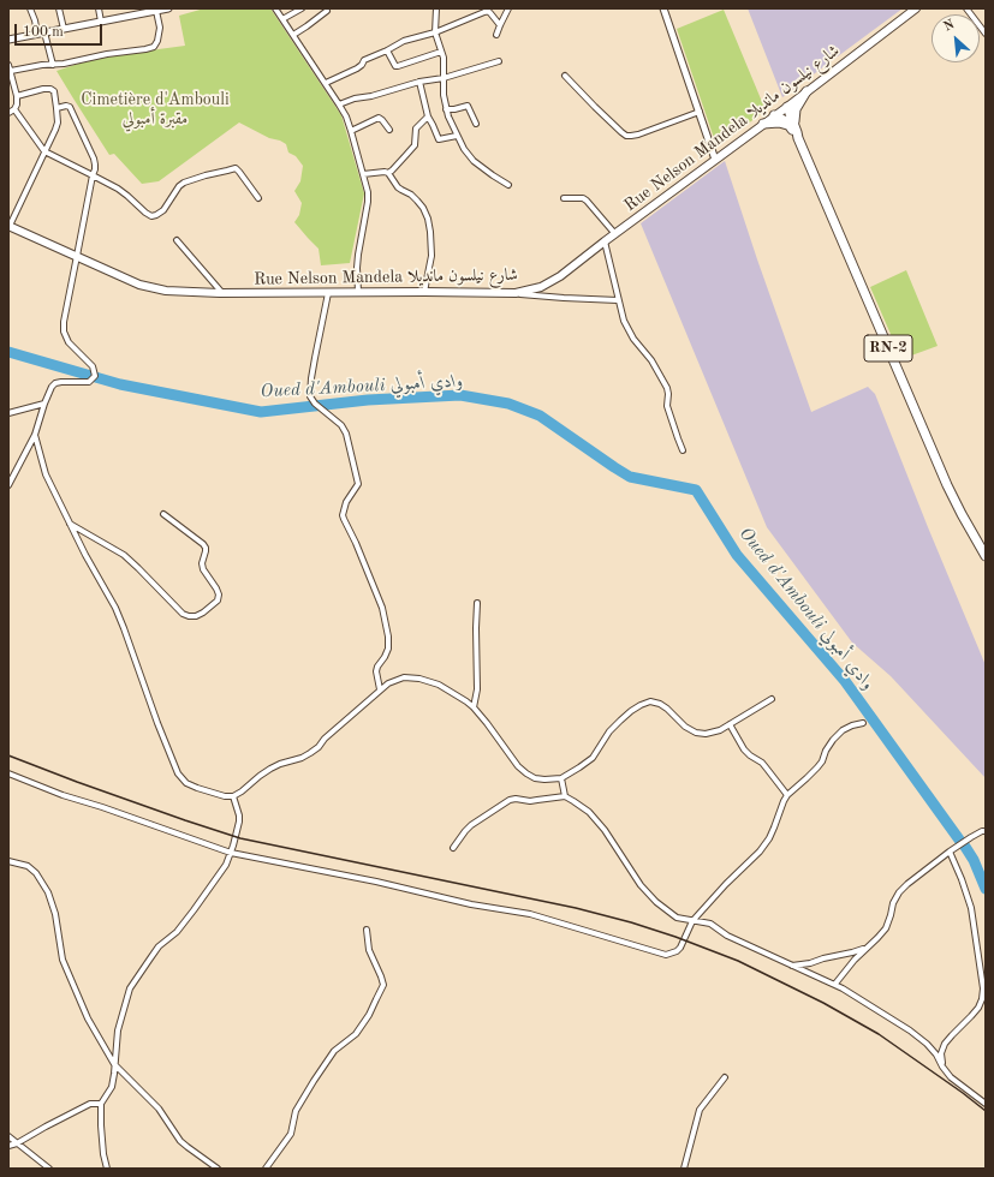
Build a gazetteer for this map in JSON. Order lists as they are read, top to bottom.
{
  "streets": {
    "highway": ["RN-2"],
    "main road": ["Rue Nelson Mandela شارع نيلسون مانديلا"]
  },
  "crossings": [
    ["Rue Nelson Mandela شارع نيلسون مانديلا", "RN-2"]
  ],
  "water": ["Oued d'Ambouli وادي أمبولي"],
  "parks": ["Cimetière d'Ambouli مقبرة أمبولي"],
  "scale_bar": "100 m",
  "north": "top left"
}
